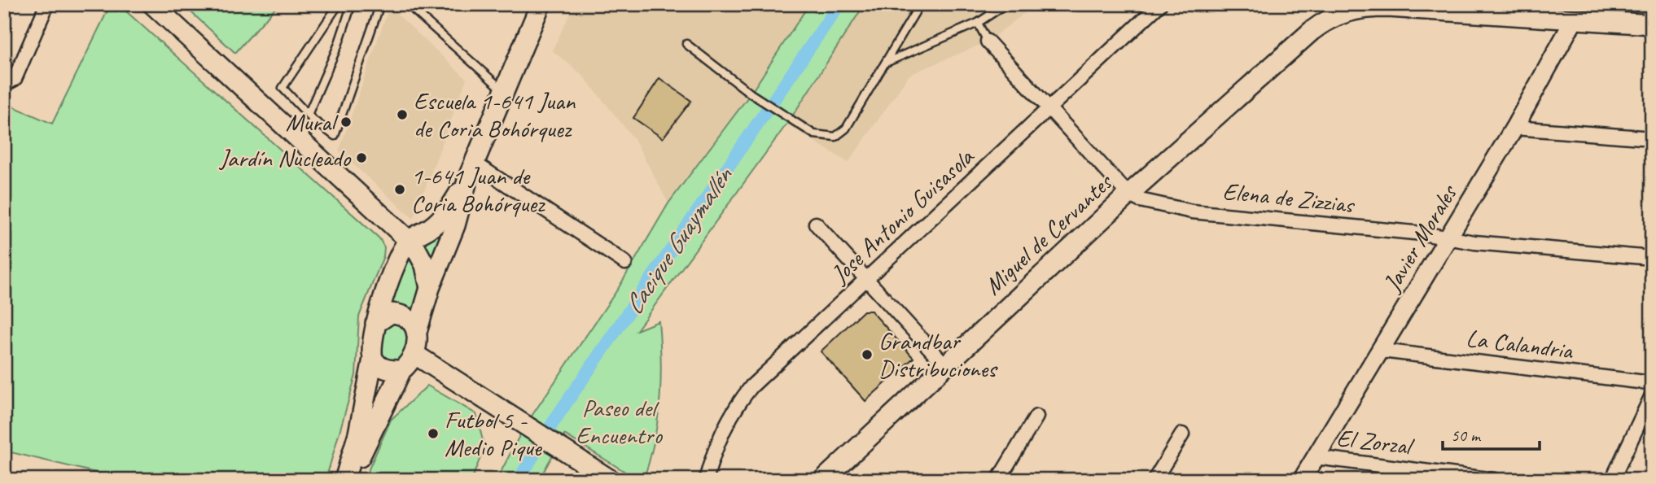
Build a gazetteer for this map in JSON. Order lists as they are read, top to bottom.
{
  "streets": {
    "main road": ["Miguel de Cervantes"],
    "street": [
      "Elena de Zizzias",
      "Jose Antonio Guisasola",
      "Javier Morales",
      "La Calandria",
      "El Zorzal"
    ]
  },
  "crossings": [
    ["Elena de Zizzias", "Jose Antonio Guisasola"],
    ["Elena de Zizzias", "Miguel de Cervantes"],
    ["Elena de Zizzias", "Javier Morales"],
    ["Javier Morales", "La Calandria"],
    ["Javier Morales", "El Zorzal"]
  ],
  "water": ["Cacique Guaymallén"],
  "parks": ["Paseo del Encuentro"],
  "places": [
    "Escuela 1-641 Juan de Coria Bohórquez",
    "Mural",
    "Jardín Nucleado",
    "1-641 Juan de Coria Bohórquez",
    "Grandbar Distribuciones",
    "Futbol 5 - Medio Pique"
  ],
  "scale_bar": "50 m"
}
